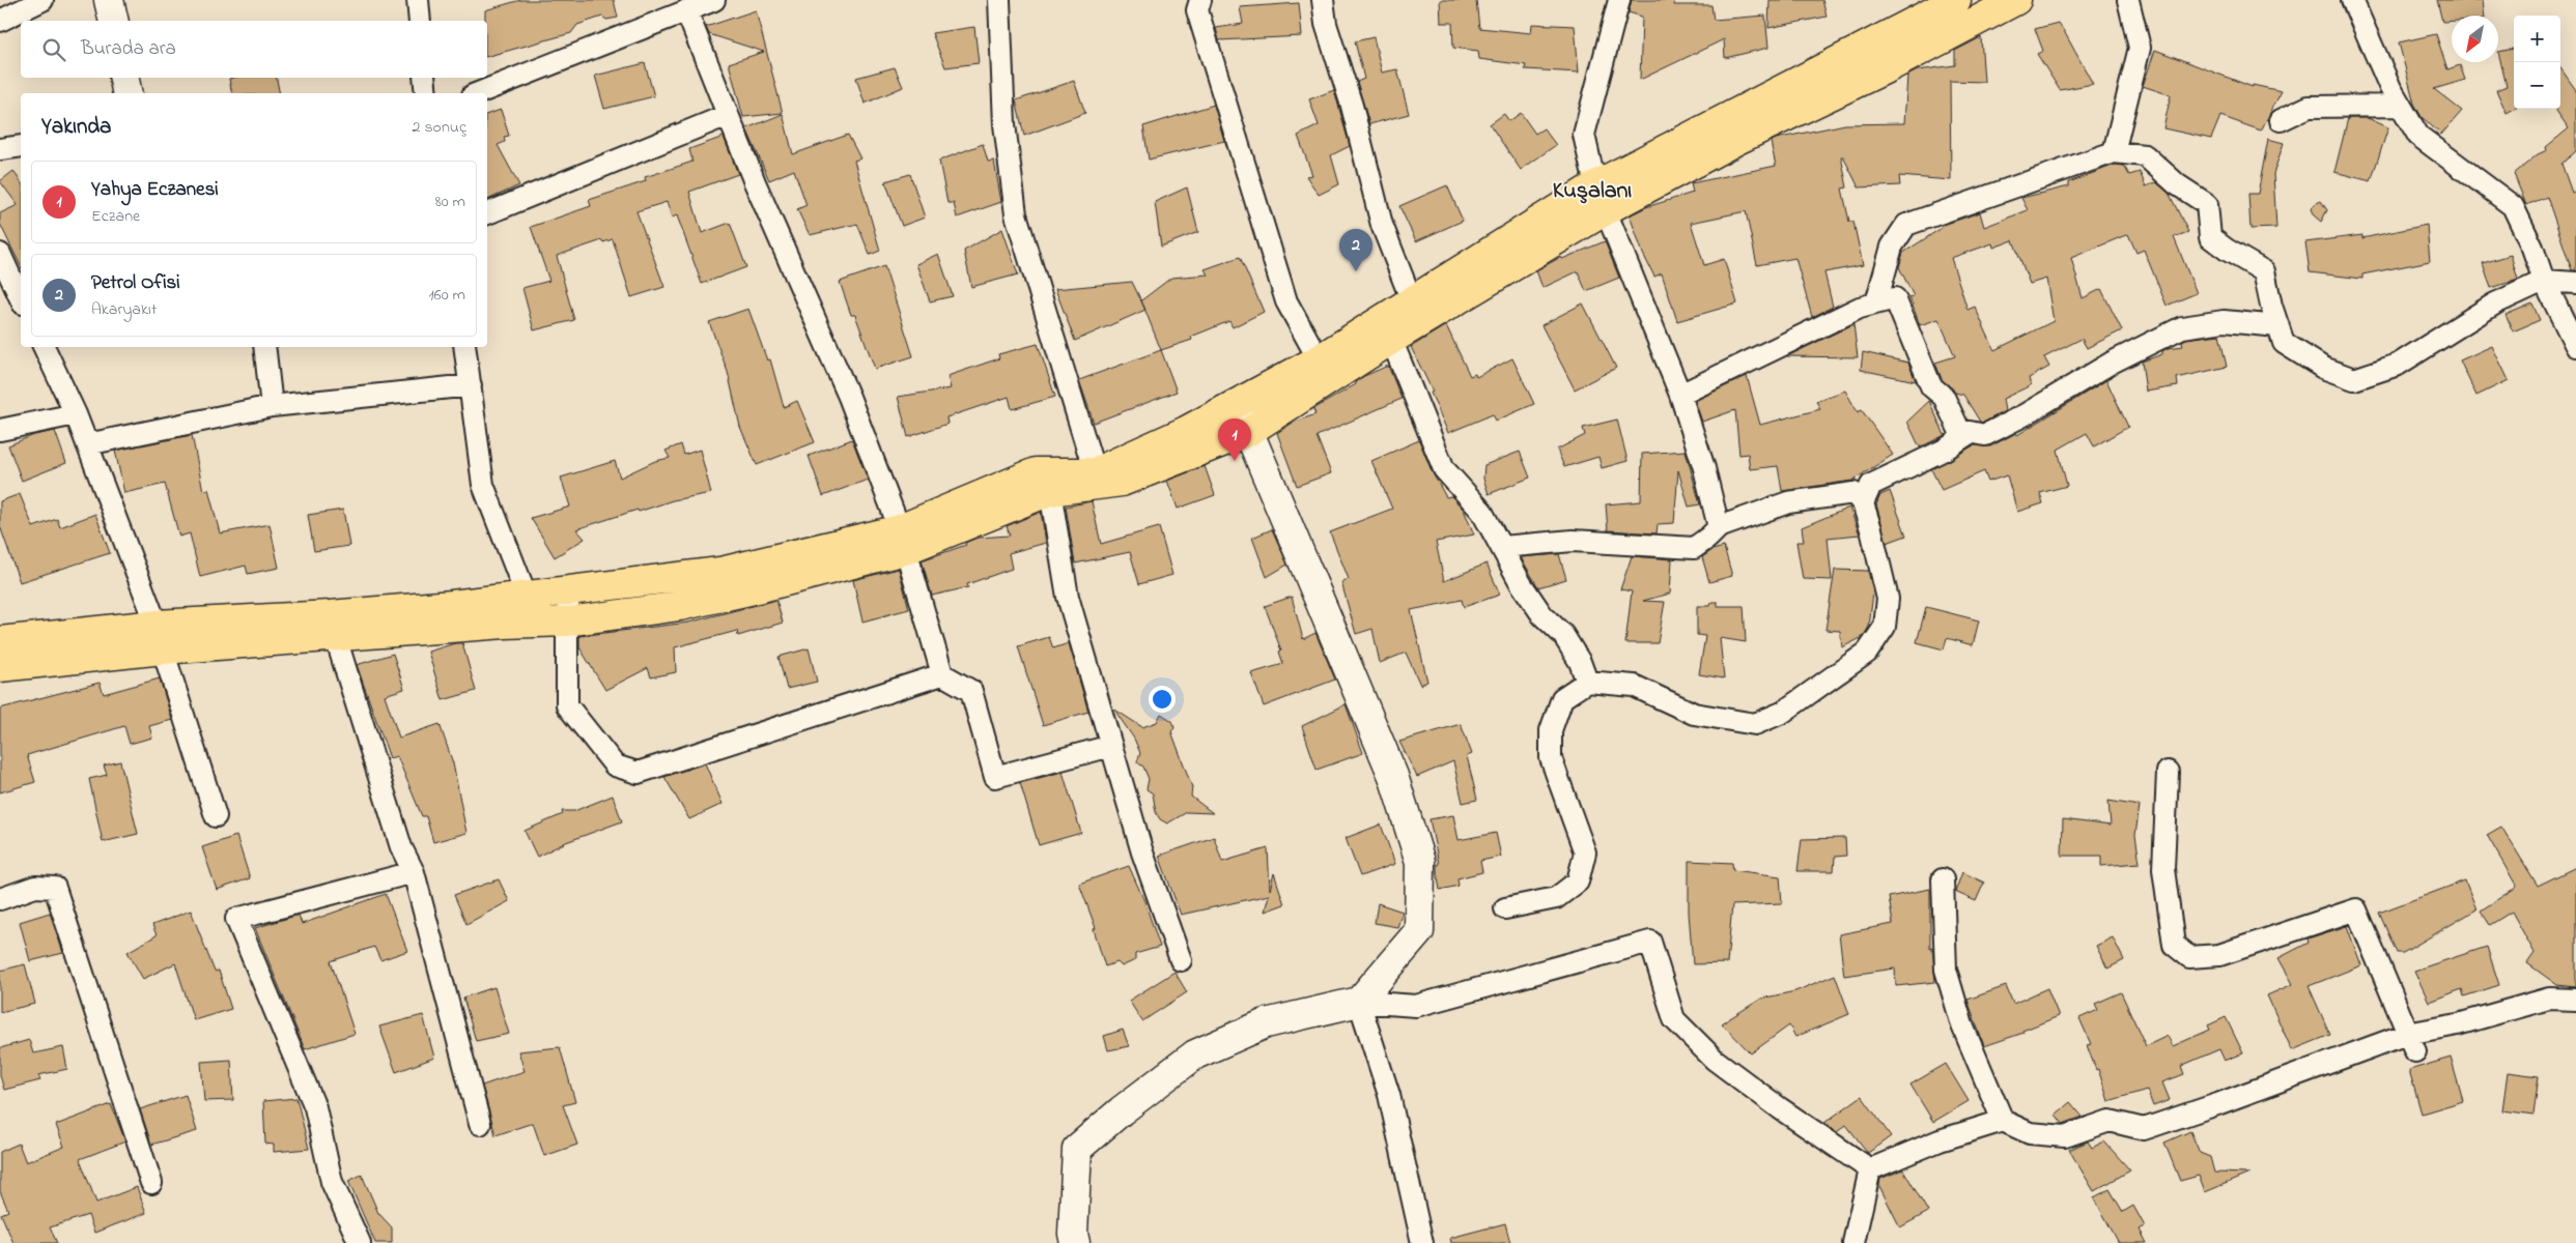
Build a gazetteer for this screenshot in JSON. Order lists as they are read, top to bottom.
{
  "districts": ["Kuşalanı"],
  "north": "bottom left",
  "page": {
    "map_buttons": ["+", "−"],
    "search": "Burada ara",
    "heading": ["Yakında", "2 sonuç"],
    "list": [
      {
        "mark": "1",
        "name": "Yahya Eczanesi",
        "note": "Eczane",
        "value": "80 m"
      },
      {
        "mark": "2",
        "name": "Petrol Ofisi",
        "note": "Akaryakıt",
        "value": "160 m"
      }
    ],
    "pins": ["2", "1"]
  }
}
